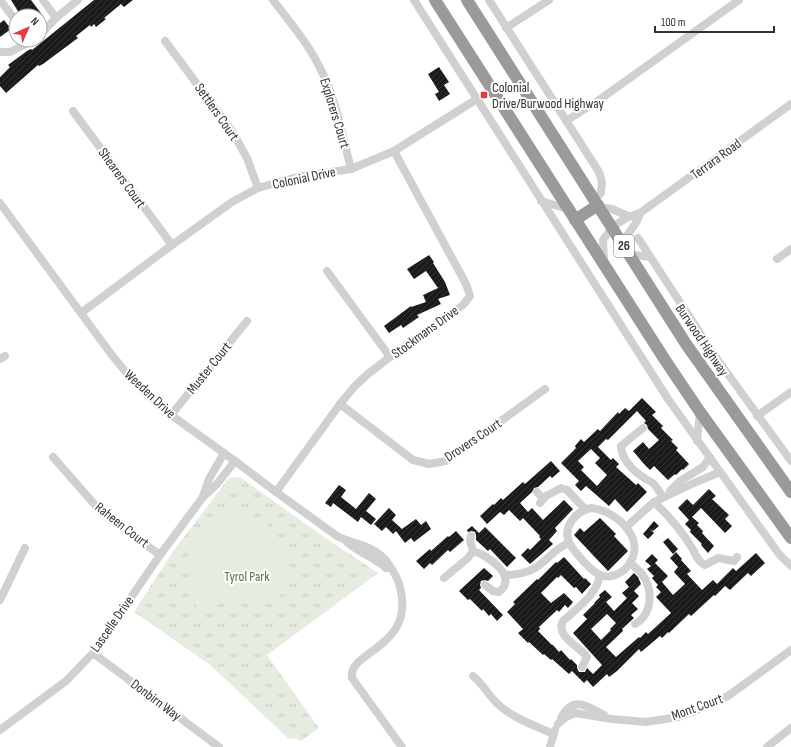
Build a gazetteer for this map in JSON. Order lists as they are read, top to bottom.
{
  "streets": {
    "highway": ["26", "Burwood Highway"],
    "street": [
      "Settlers Court",
      "Explorers Court",
      "Terrara Road",
      "Shearers Court",
      "Colonial Drive",
      "Stockmans Drive",
      "Muster Court",
      "Weeden Drive",
      "Drovers Court",
      "Raheen Court",
      "Lascelle Drive",
      "Donbirn Way",
      "Mont Court"
    ]
  },
  "crossings": [
    ["Settlers Court", "Colonial Drive"],
    ["Explorers Court", "Colonial Drive"],
    ["Terrara Road", "26"],
    ["Terrara Road", "Burwood Highway"],
    ["Shearers Court", "Colonial Drive"],
    ["Colonial Drive", "Stockmans Drive"],
    ["Colonial Drive", "Weeden Drive"],
    ["Stockmans Drive", "Weeden Drive"],
    ["Stockmans Drive", "Drovers Court"],
    ["Muster Court", "Weeden Drive"],
    ["Weeden Drive", "Lascelle Drive"],
    ["Raheen Court", "Lascelle Drive"],
    ["Lascelle Drive", "Donbirn Way"]
  ],
  "parks": ["Tyrol Park"],
  "places": {
    "transit": ["Colonial Drive/Burwood Highway"]
  },
  "scale_bar": "100 m",
  "north": "top right"
}
